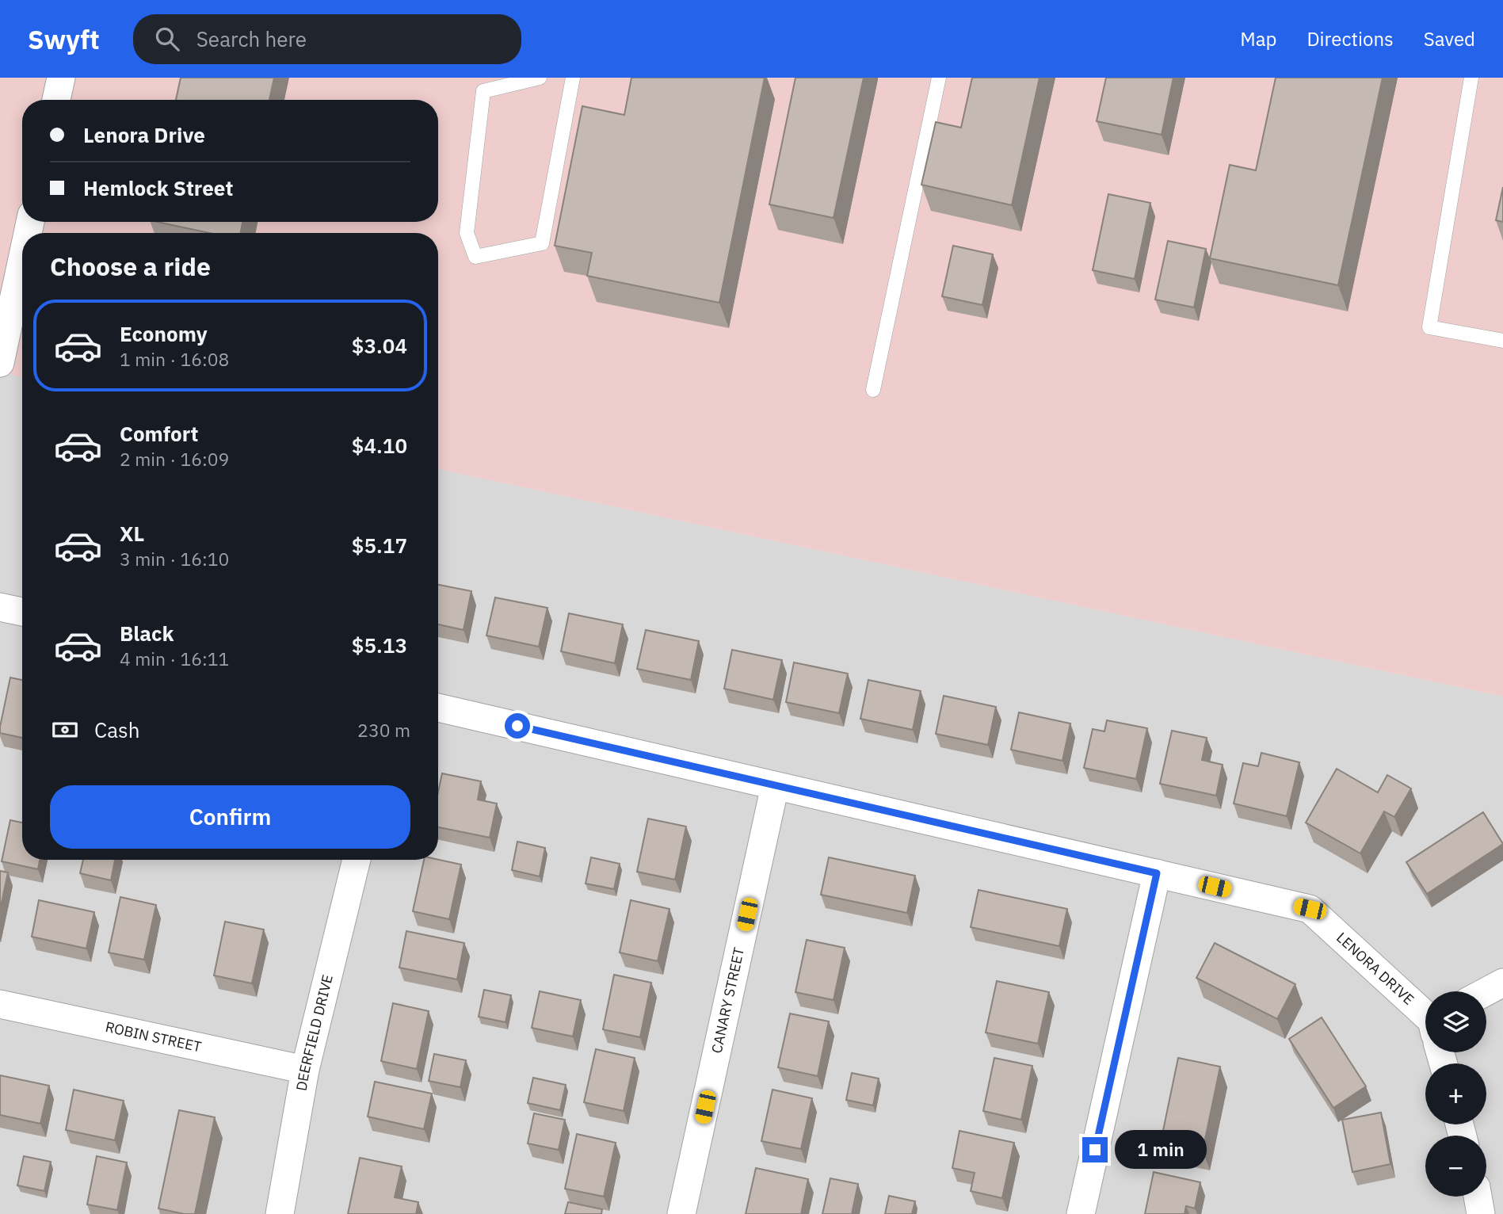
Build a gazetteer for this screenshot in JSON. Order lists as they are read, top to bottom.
{
  "streets": {
    "street": [
      "LENORA DRIVE",
      "CANARY STREET",
      "DEERFIELD DRIVE",
      "ROBIN STREET"
    ]
  },
  "crossings": [
    ["LENORA DRIVE", "CANARY STREET"],
    ["DEERFIELD DRIVE", "ROBIN STREET"]
  ],
  "page": {
    "header": "Swyft",
    "search": "Search here",
    "nav": ["Map", "Directions", "Saved"],
    "banner": ["Lenora Drive", "Hemlock Street"],
    "heading": "Choose a ride",
    "list": [
      {
        "name": "Economy",
        "note": "1 min · 16:08",
        "value": "$3.04"
      },
      {
        "name": "Comfort",
        "note": "2 min · 16:09",
        "value": "$4.10"
      },
      {
        "name": "XL",
        "note": "3 min · 16:10",
        "value": "$5.17"
      },
      {
        "name": "Black",
        "note": "4 min · 16:11",
        "value": "$5.13"
      }
    ],
    "pay": ["Cash", "230 m"],
    "buttons": "Confirm",
    "map_buttons": ["+", "−"],
    "bubble": "1 min"
  }
}
